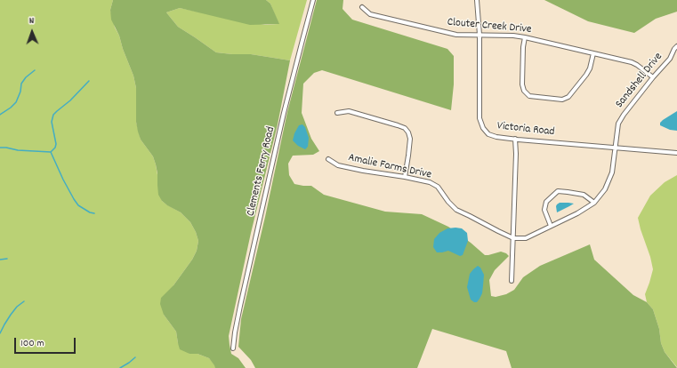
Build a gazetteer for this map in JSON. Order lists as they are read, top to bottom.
{
  "streets": {
    "street": [
      "Clouter Creek Drive",
      "Sandshell Drive",
      "Victoria Road",
      "Amalie Farms Drive",
      "Clements Ferry Road"
    ]
  },
  "crossings": [
    ["Clouter Creek Drive", "Sandshell Drive"],
    ["Clouter Creek Drive", "Victoria Road"],
    ["Sandshell Drive", "Victoria Road"]
  ],
  "scale_bar": "100 m",
  "north": "top"
}
